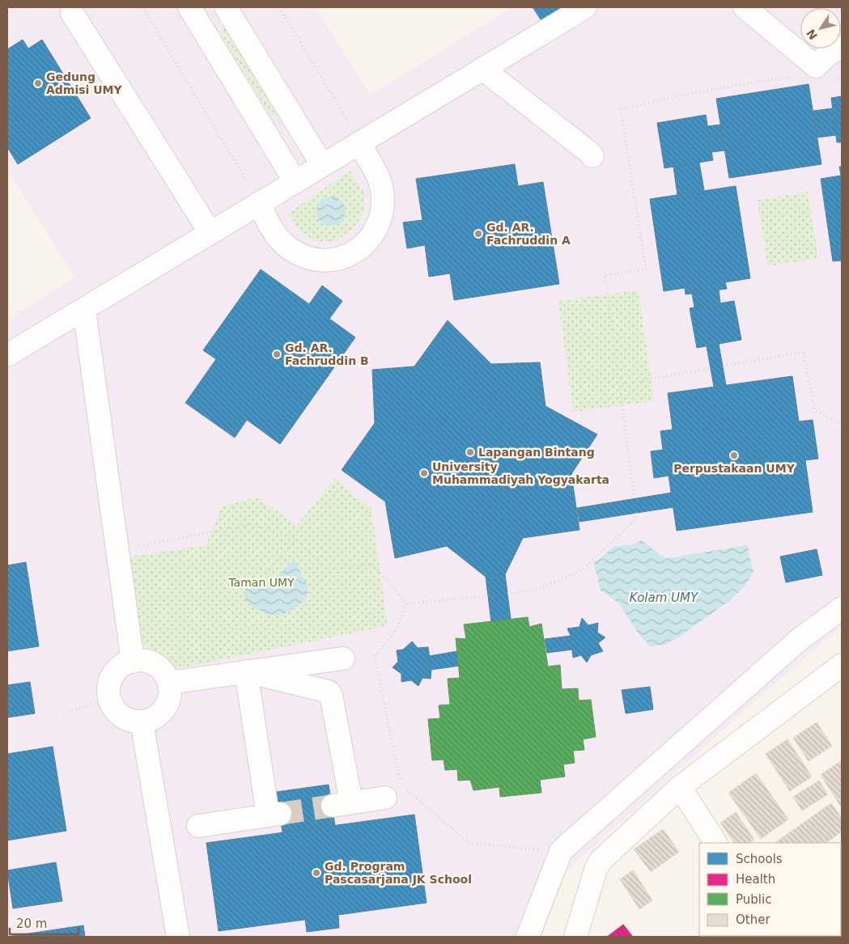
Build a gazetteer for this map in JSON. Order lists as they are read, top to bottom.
{
  "water": ["Kolam UMY"],
  "parks": ["Taman UMY"],
  "places": [
    "Gedung Admisi UMY",
    "Gd. AR. Fachruddin A",
    "Gd. AR. Fachruddin B",
    "Lapangan Bintang",
    "Perpustakaan UMY",
    "University Muhammadiyah Yogyakarta",
    "Gd. Program Pascasarjana JK School"
  ],
  "legend": [
    "Schools",
    "Health",
    "Public",
    "Other"
  ],
  "scale_bar": "20 m",
  "north": "bottom left"
}
